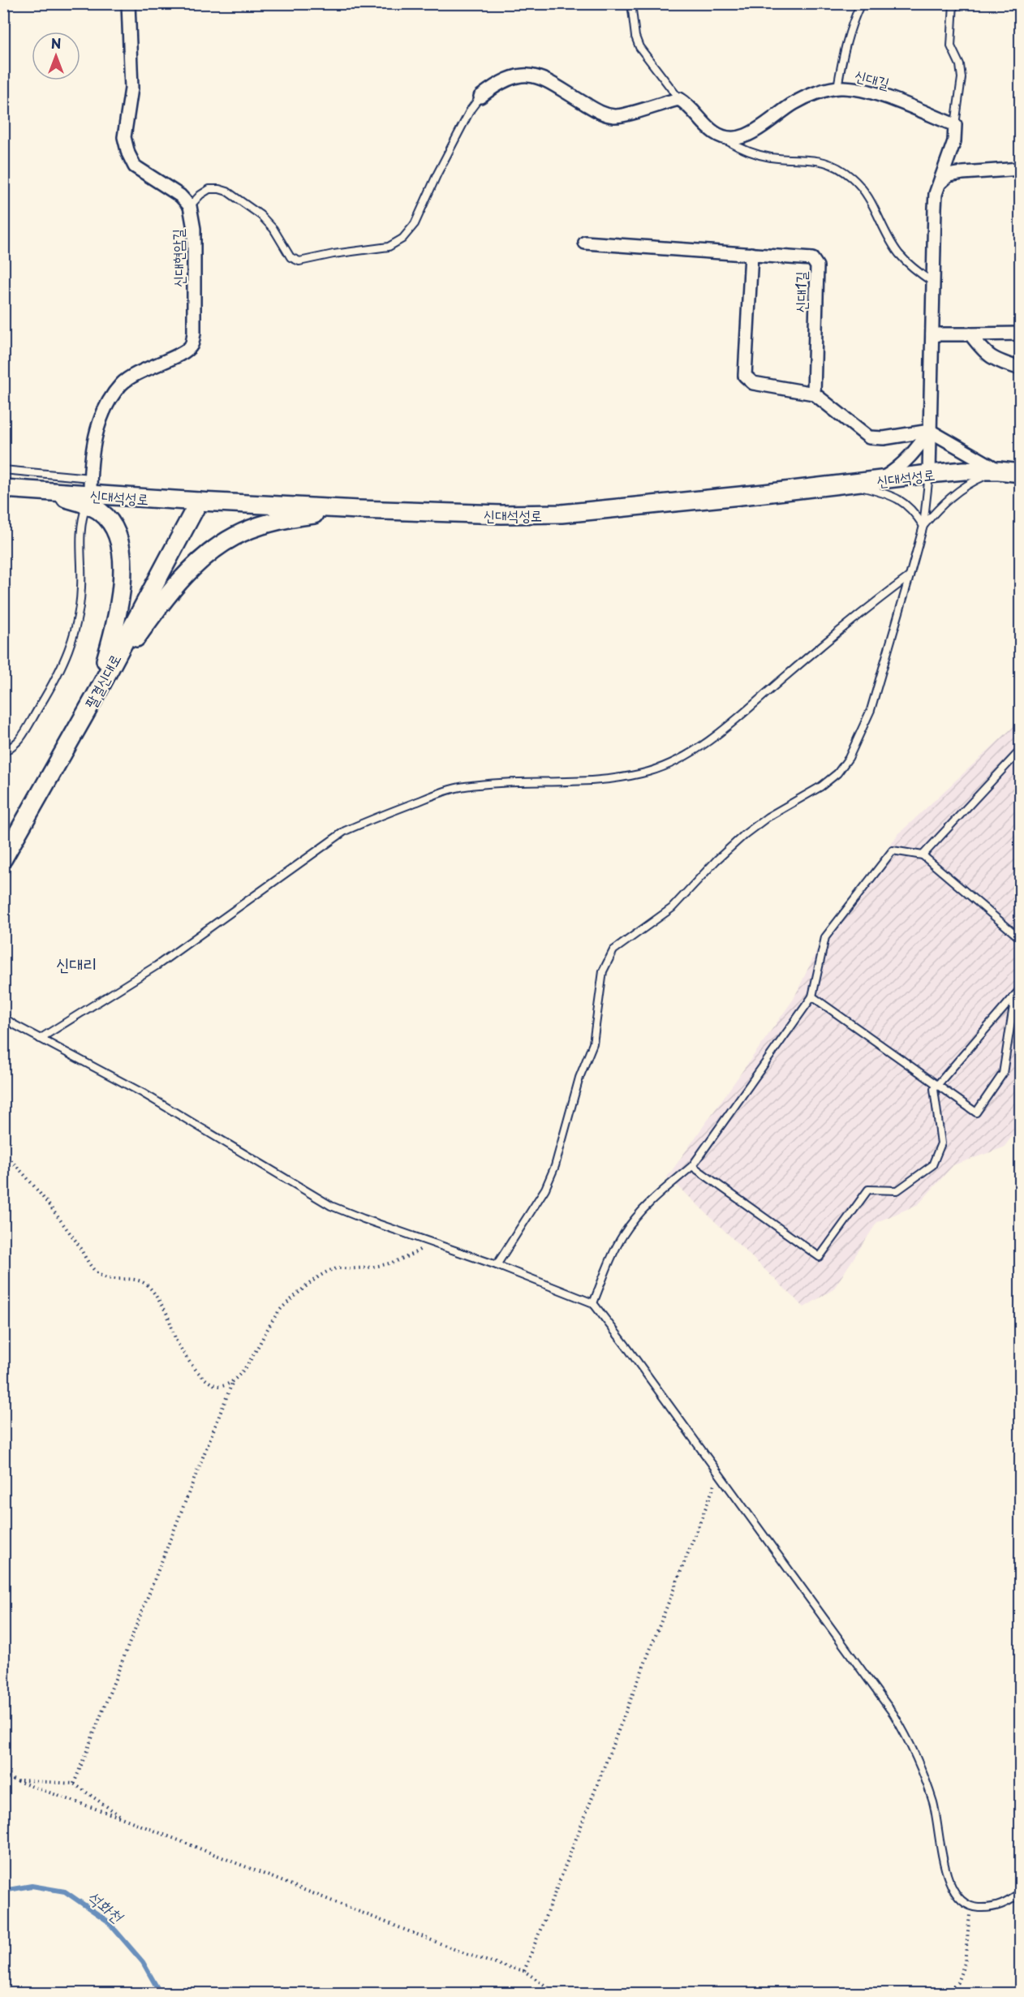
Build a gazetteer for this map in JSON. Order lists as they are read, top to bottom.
{
  "streets": {
    "street": [
      "신대길",
      "신대현암길",
      "신대1길",
      "신대석성로",
      "팔결신대로"
    ]
  },
  "crossings": [
    ["신대현암길", "신대석성로"],
    ["신대석성로", "팔결신대로"]
  ],
  "districts": ["신대리"],
  "water": ["석화천"],
  "north": "top"
}
